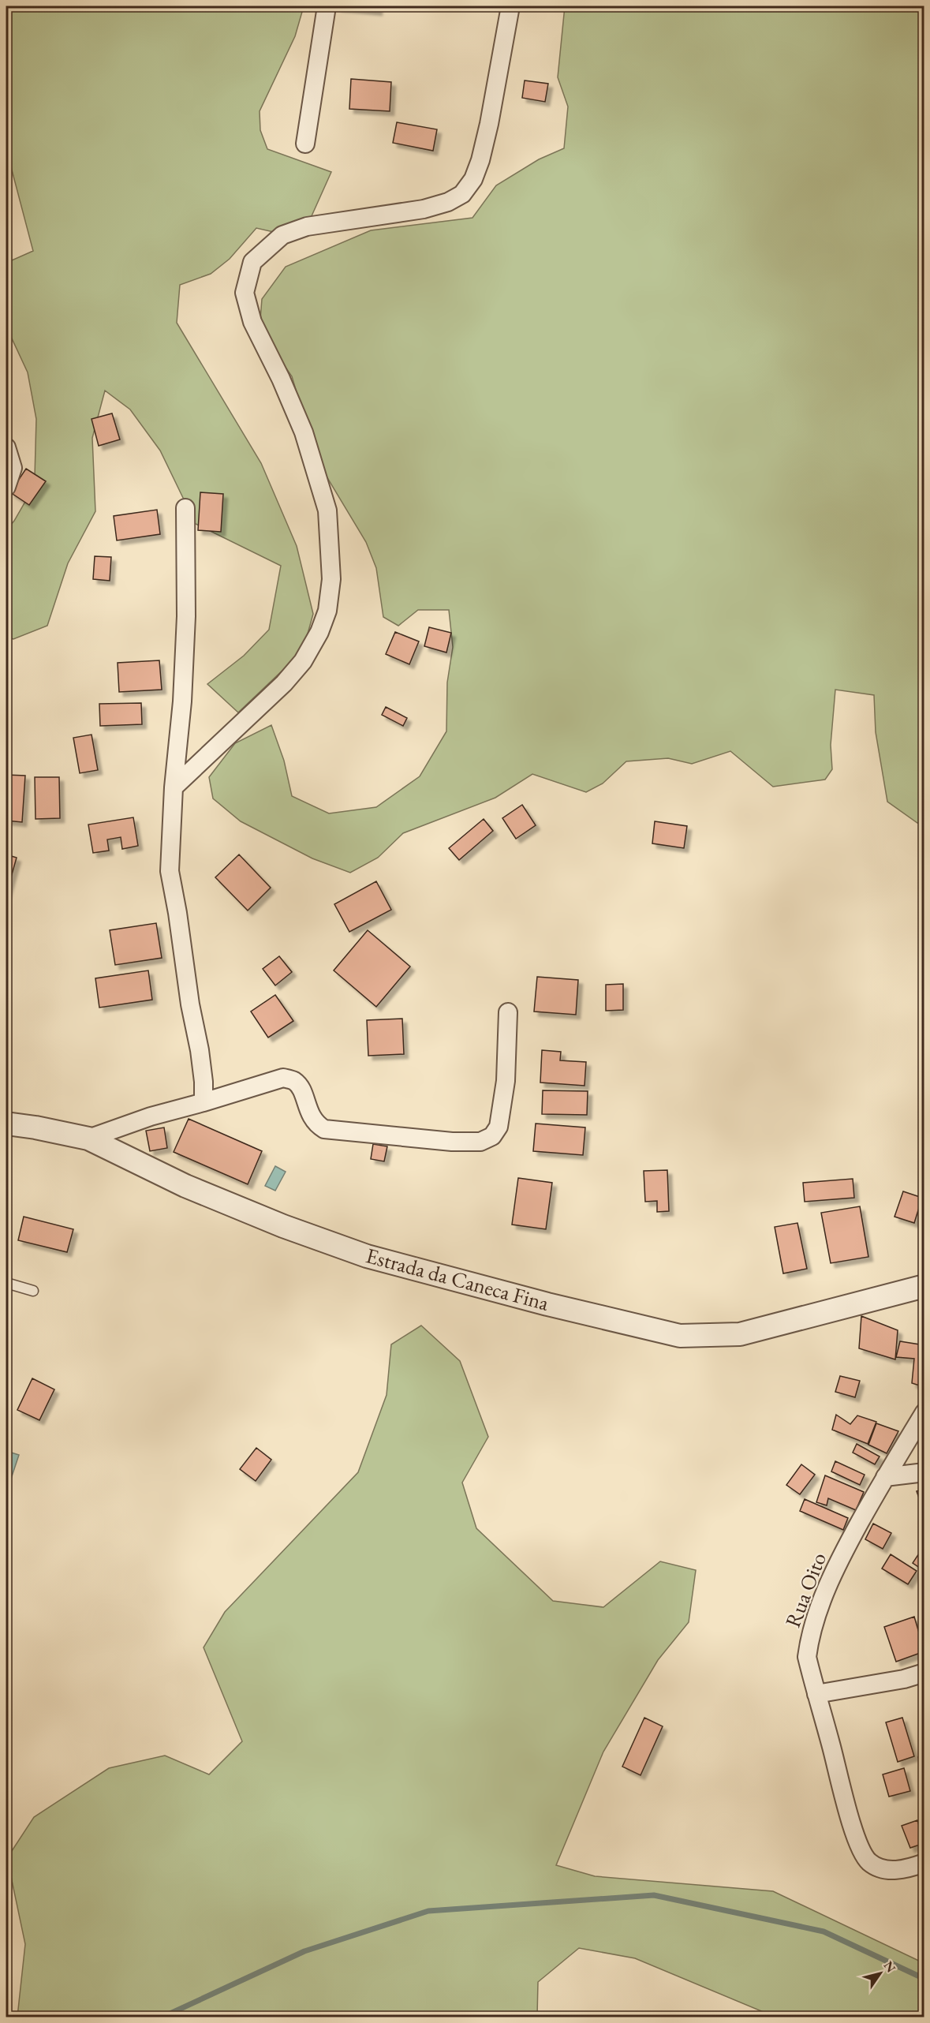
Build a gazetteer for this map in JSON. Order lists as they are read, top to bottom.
{
  "streets": {
    "street": ["Estrada da Caneca Fina", "Rua Oito"]
  },
  "north": "top right"
}
